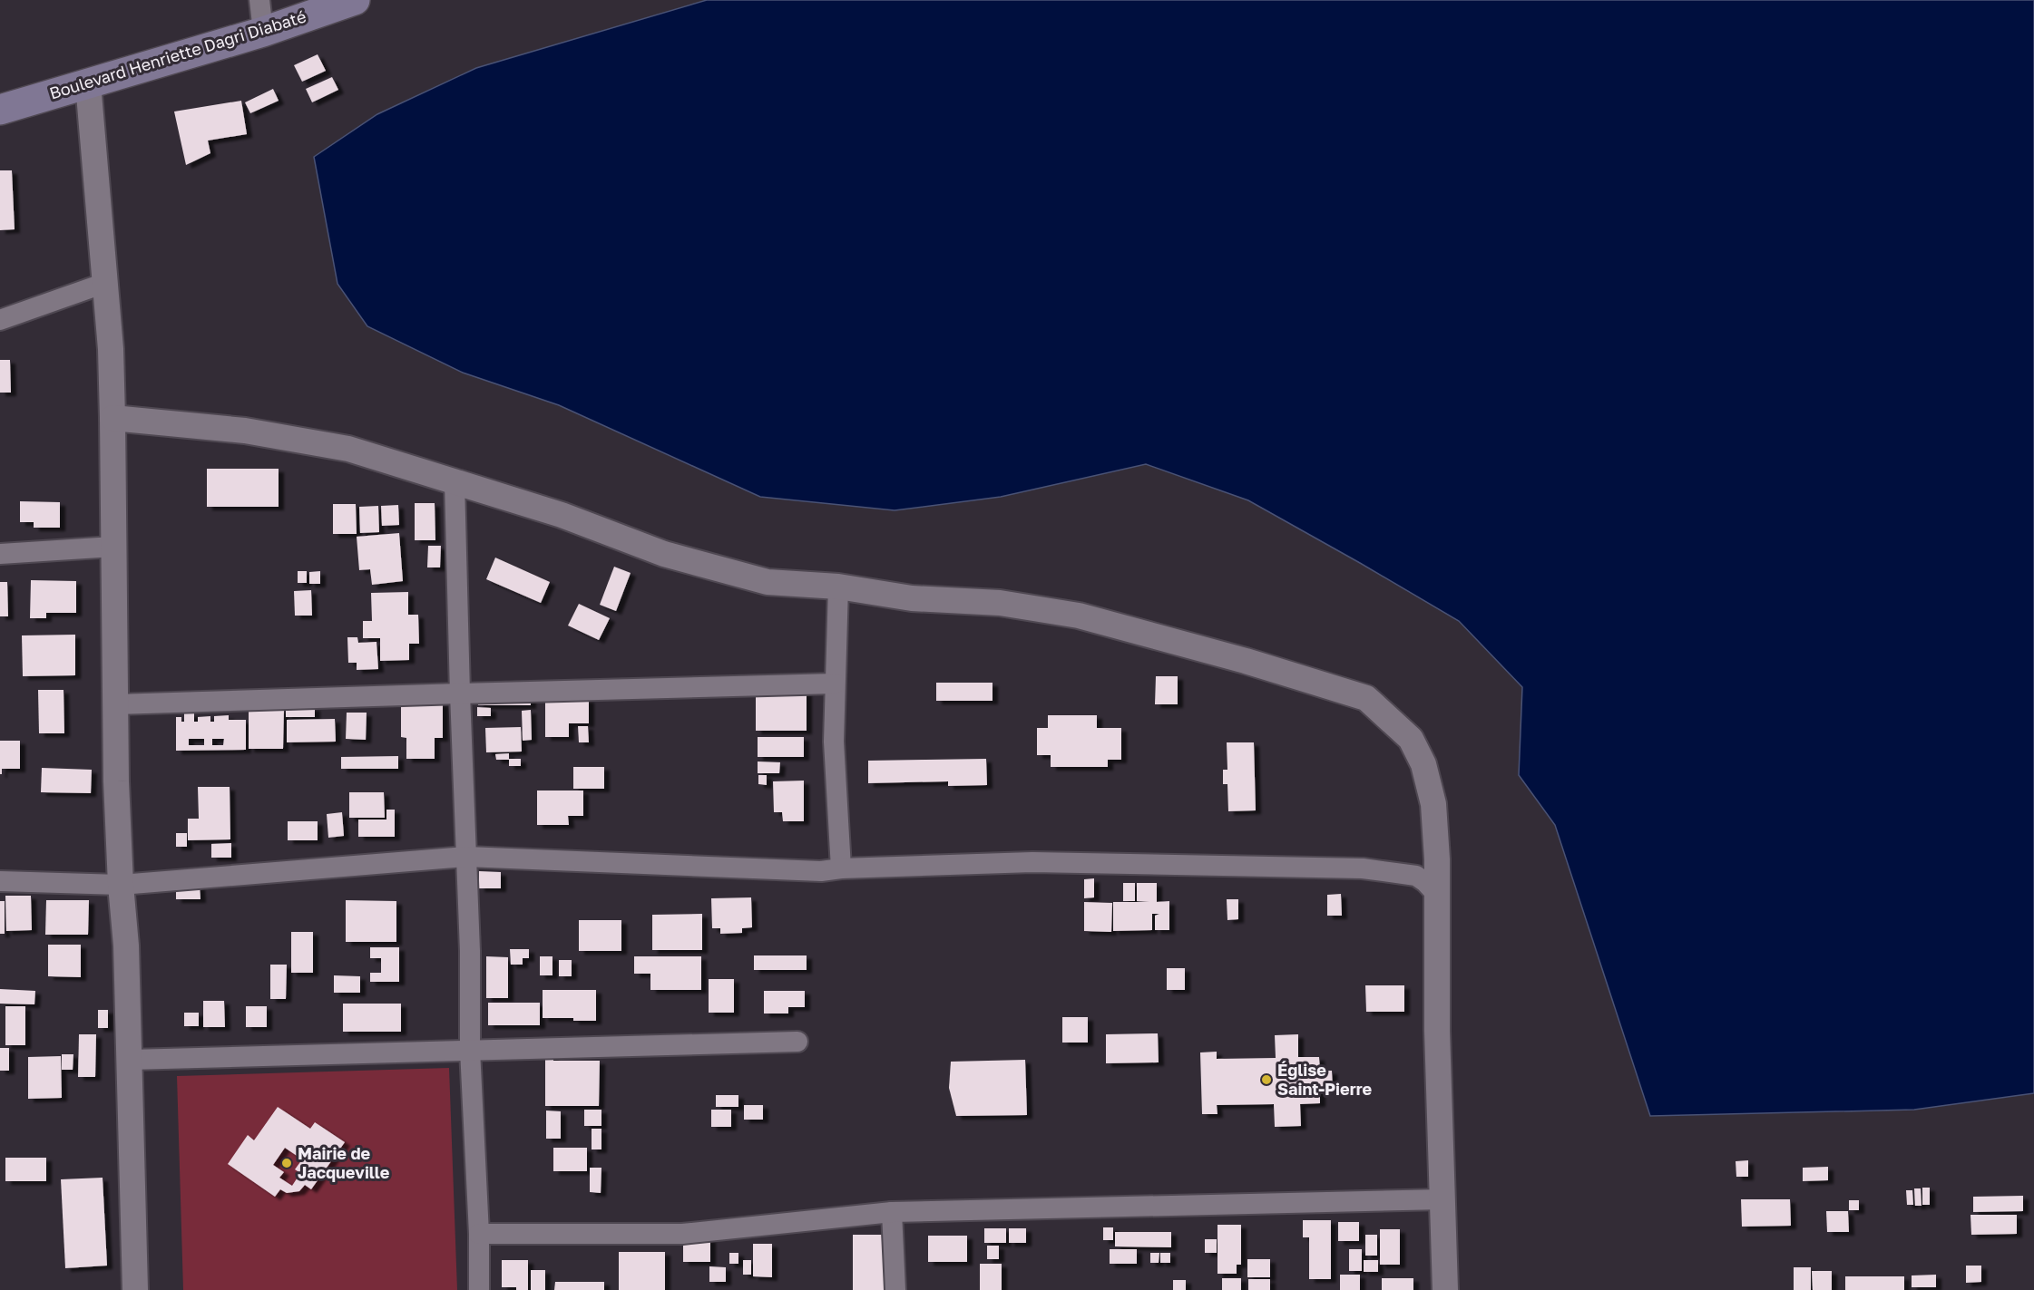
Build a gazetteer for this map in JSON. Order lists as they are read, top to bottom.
{
  "streets": {
    "main road": ["Boulevard Henriette Dagri Diabaté"]
  },
  "places": ["Église Saint-Pierre", "Mairie de Jacqueville"]
}
